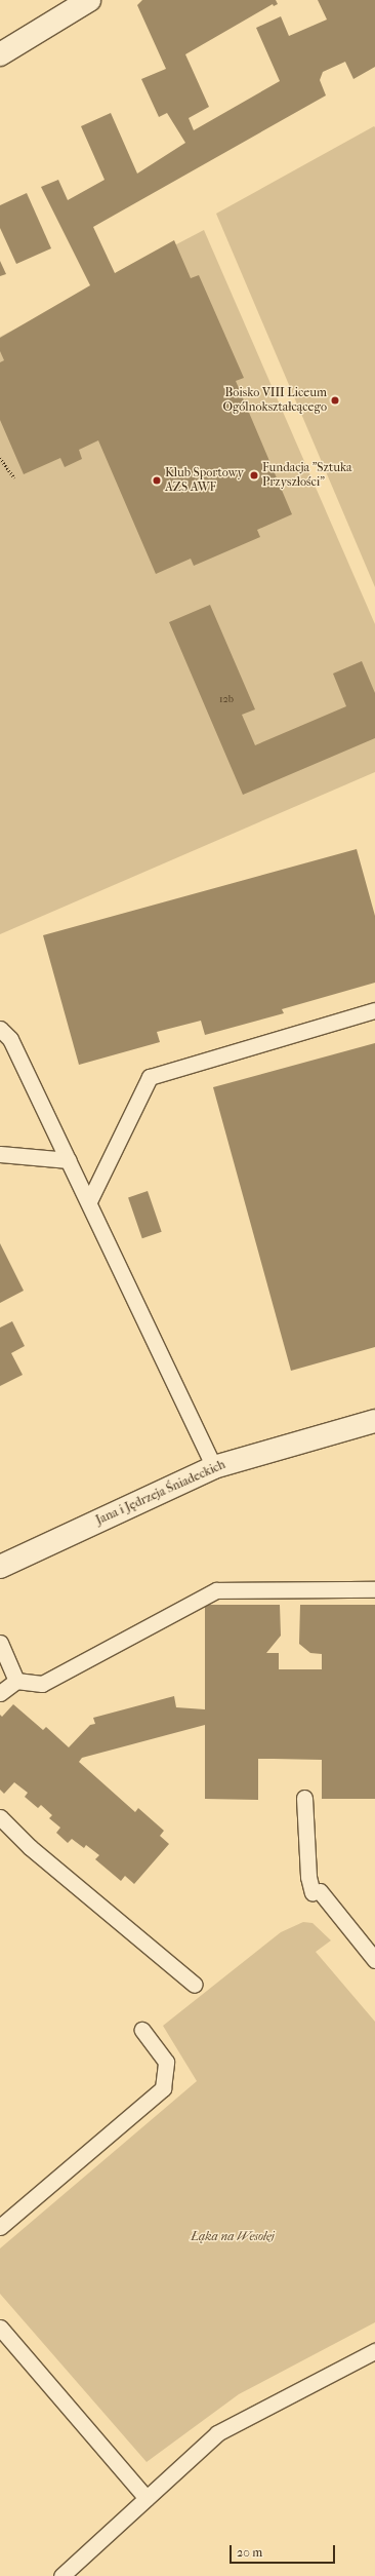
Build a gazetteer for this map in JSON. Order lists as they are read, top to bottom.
{
  "streets": {
    "street": ["Jana i Jędrzeja Śniadeckich"]
  },
  "parks": ["Łąka na Wesołej"],
  "places": ["Boisko VIII Liceum Ogólnokształcącego", "Fundacja \"Sztuka Przyszłości\"", "Klub Sportowy AZS AWF"],
  "house_numbers": ["12b"],
  "scale_bar": "20 m"
}
